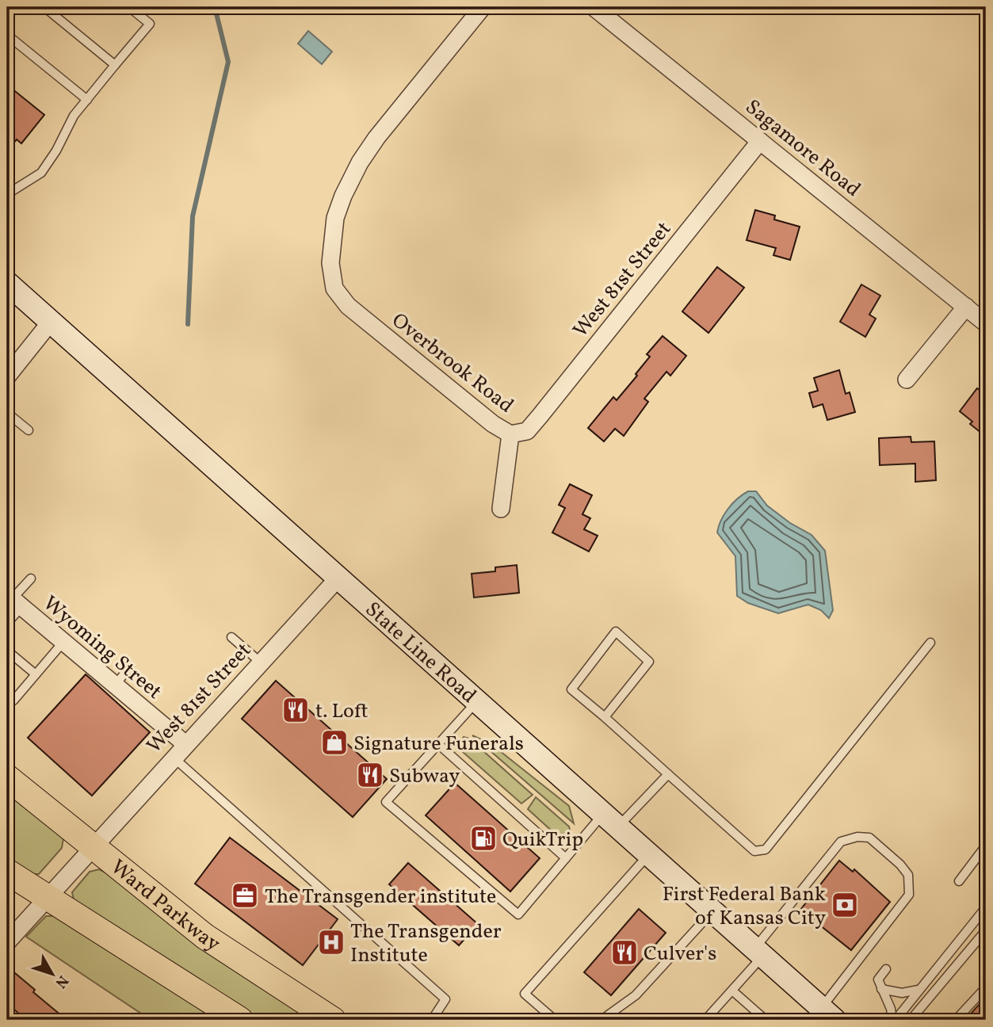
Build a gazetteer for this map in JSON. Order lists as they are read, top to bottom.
{
  "streets": {
    "main road": ["State Line Road", "Ward Parkway"],
    "street": [
      "Sagamore Road",
      "West 81st Street",
      "Overbrook Road",
      "Wyoming Street"
    ]
  },
  "crossings": [
    ["Sagamore Road", "West 81st Street"],
    ["West 81st Street", "Overbrook Road"],
    ["West 81st Street", "Wyoming Street"],
    ["West 81st Street", "State Line Road"],
    ["West 81st Street", "Ward Parkway"]
  ],
  "places": {
    "restaurant": ["t. Loft", "Subway", "Culver's"],
    "shop": ["Signature Funerals"],
    "fuel station": ["QuikTrip"],
    "office": ["The Transgender institute"],
    "bank": ["First Federal Bank of Kansas City"],
    "hospital": ["The Transgender Institute"]
  },
  "north": "bottom right"
}
